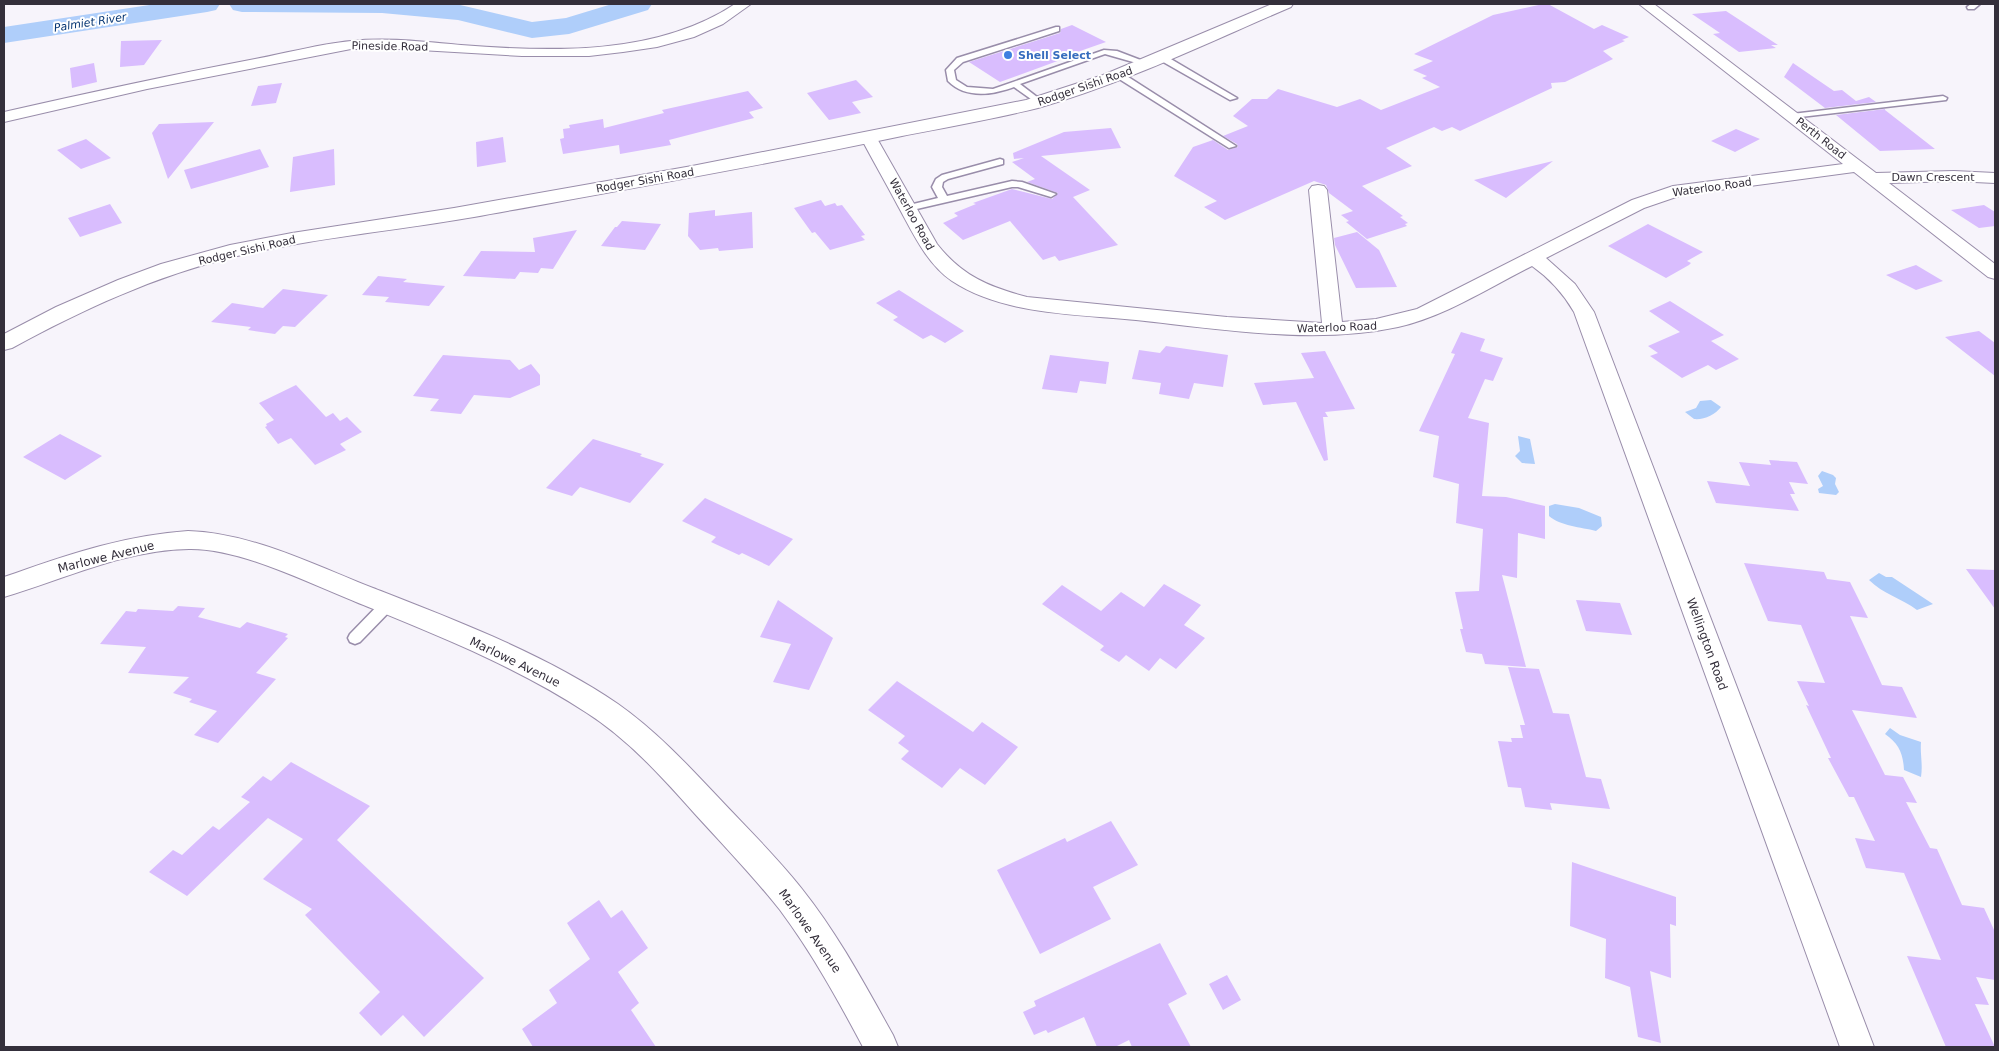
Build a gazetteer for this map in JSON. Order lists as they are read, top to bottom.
{
  "streets": {
    "main road": ["Rodger Sishi Road"],
    "street": [
      "Pineside Road",
      "Perth Road",
      "Dawn Crescent",
      "Waterloo Road",
      "Marlowe Avenue",
      "Wellington Road"
    ]
  },
  "crossings": [
    ["Rodger Sishi Road", "Waterloo Road"],
    ["Perth Road", "Dawn Crescent"],
    ["Perth Road", "Waterloo Road"],
    ["Dawn Crescent", "Waterloo Road"],
    ["Waterloo Road", "Wellington Road"]
  ],
  "water": ["Palmiet River"],
  "places": ["Shell Select"]
}
